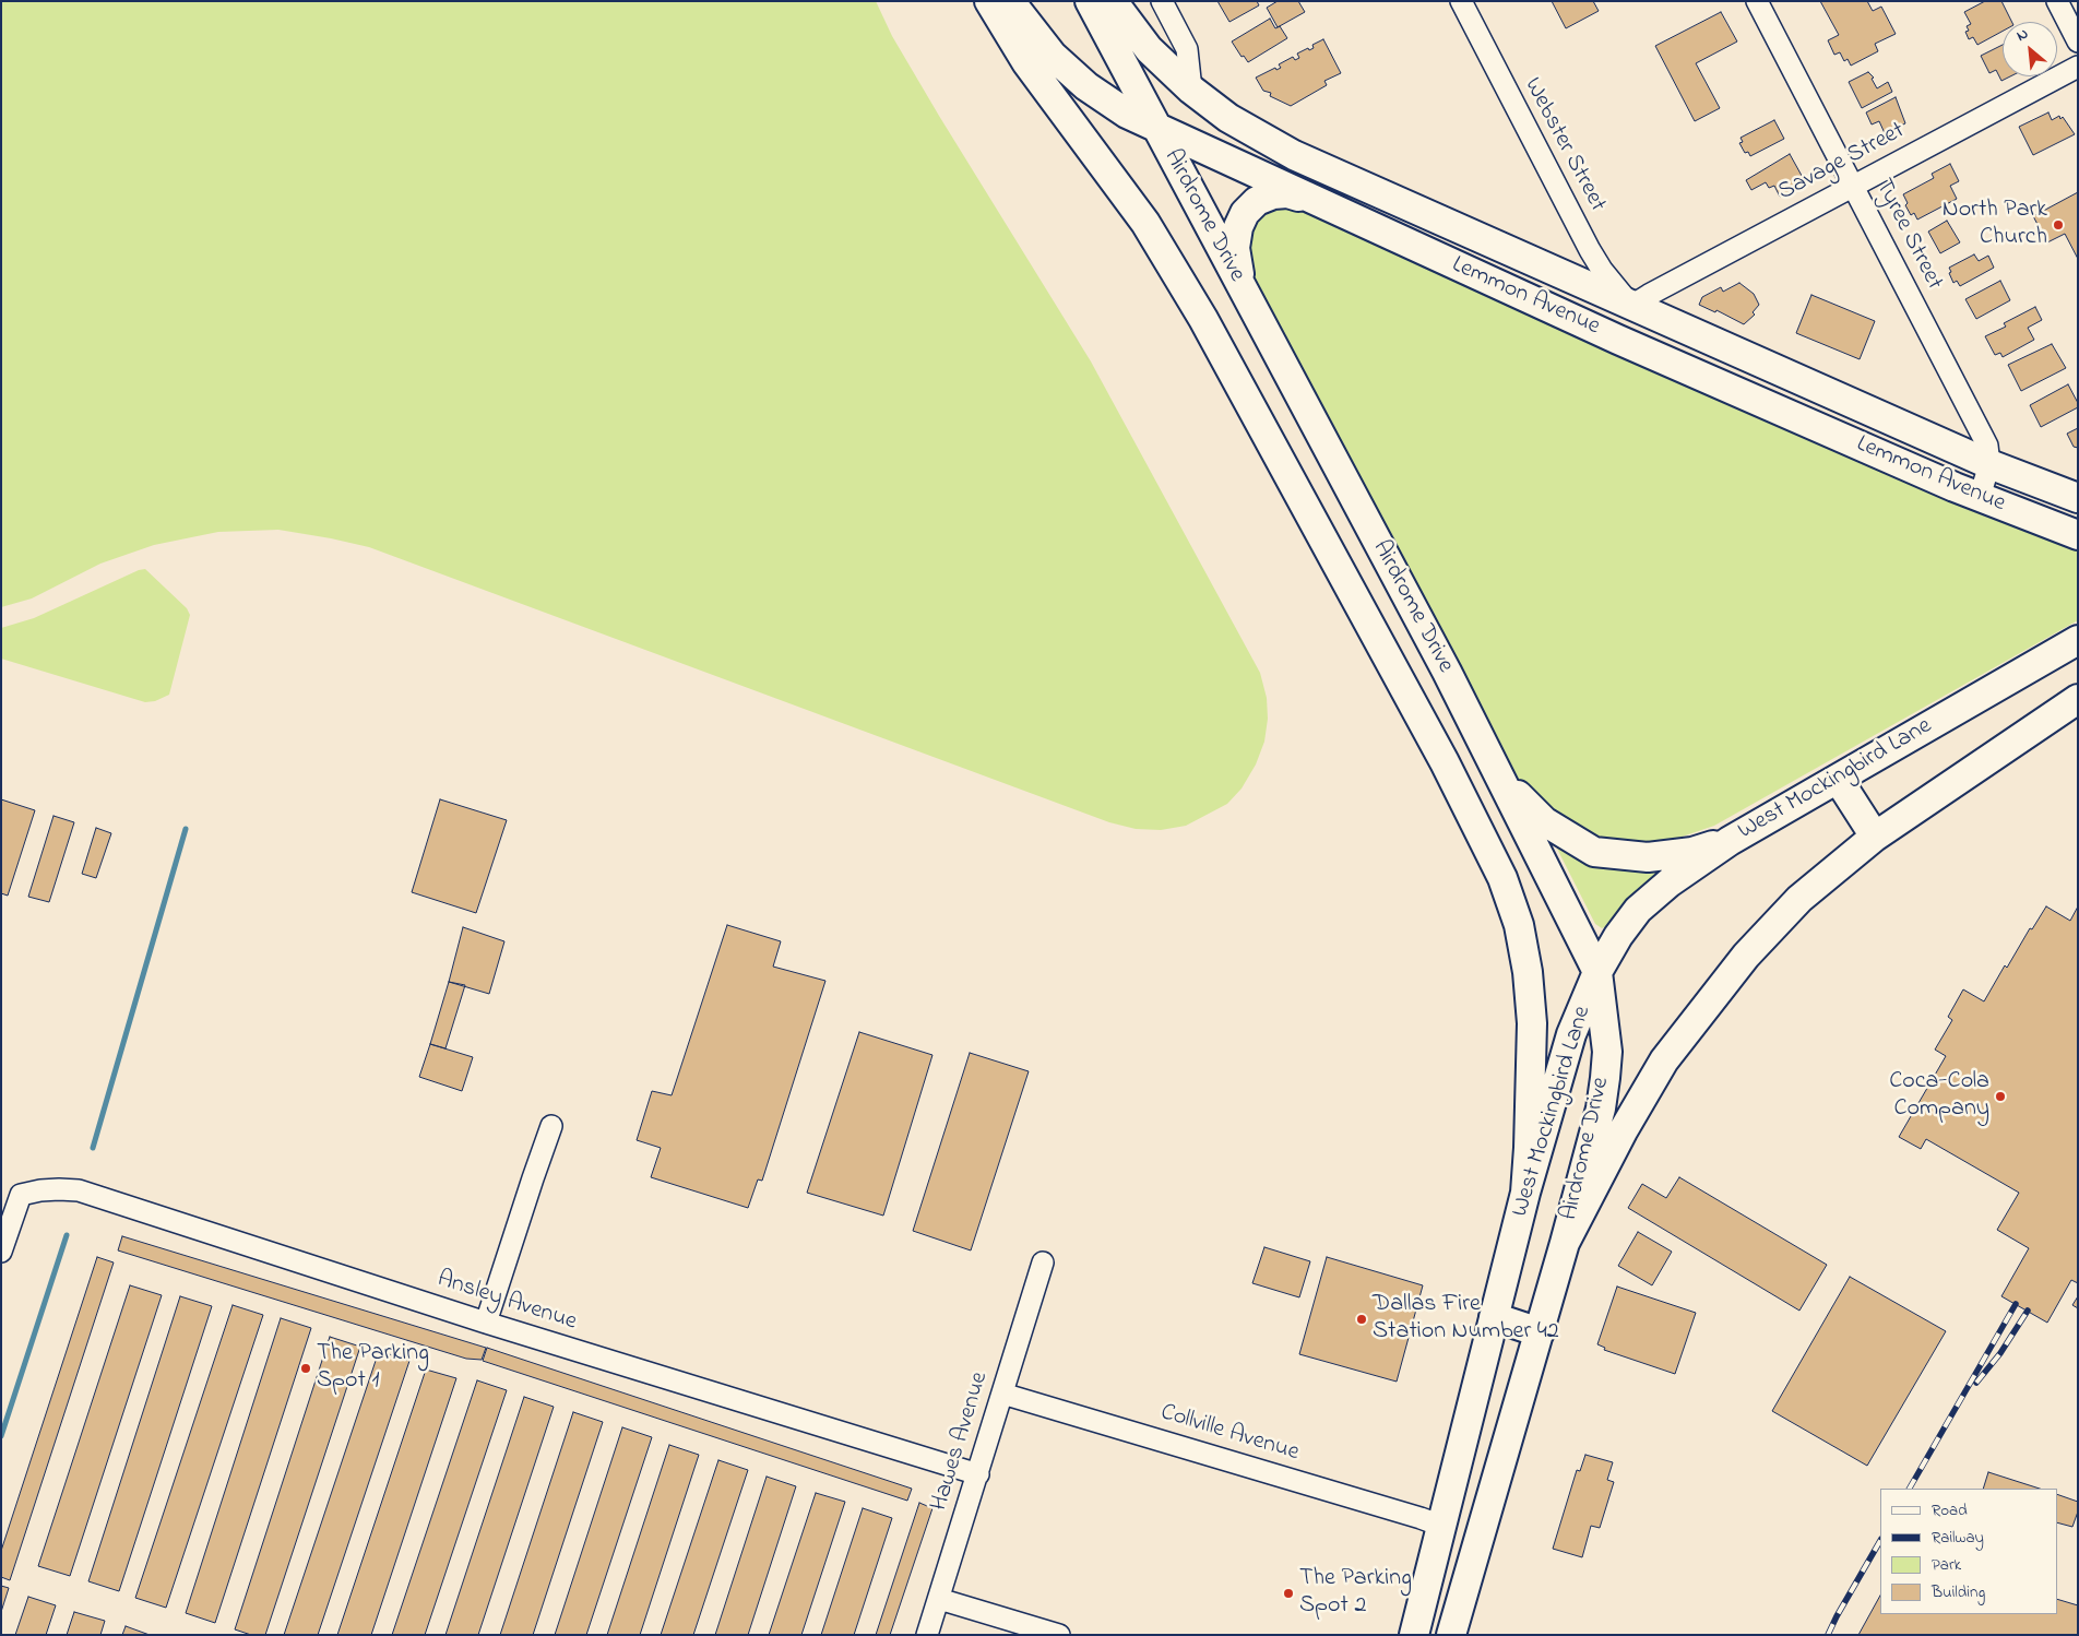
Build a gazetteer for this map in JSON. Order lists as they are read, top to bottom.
{
  "streets": {
    "main road": ["Airdrome Drive", "Lemmon Avenue", "West Mockingbird Lane"],
    "street": [
      "Webster Street",
      "Savage Street",
      "Tyree Street",
      "Ansley Avenue",
      "Collville Avenue",
      "Hawes Avenue"
    ]
  },
  "crossings": [
    ["Webster Street", "Savage Street"],
    ["Webster Street", "Lemmon Avenue"],
    ["Savage Street", "Tyree Street"],
    ["Savage Street", "Lemmon Avenue"],
    ["Airdrome Drive", "Lemmon Avenue"],
    ["Airdrome Drive", "West Mockingbird Lane"],
    ["Tyree Street", "Lemmon Avenue"],
    ["West Mockingbird Lane", "Collville Avenue"],
    ["Ansley Avenue", "Hawes Avenue"],
    ["Collville Avenue", "Hawes Avenue"]
  ],
  "places": [
    "North Park Church",
    "Coca-Cola Company",
    "Dallas Fire Station Number 42",
    "The Parking Spot 1",
    "The Parking Spot 2"
  ],
  "legend": [
    "Road",
    "Railway",
    "Park",
    "Building"
  ],
  "north": "top left"
}
